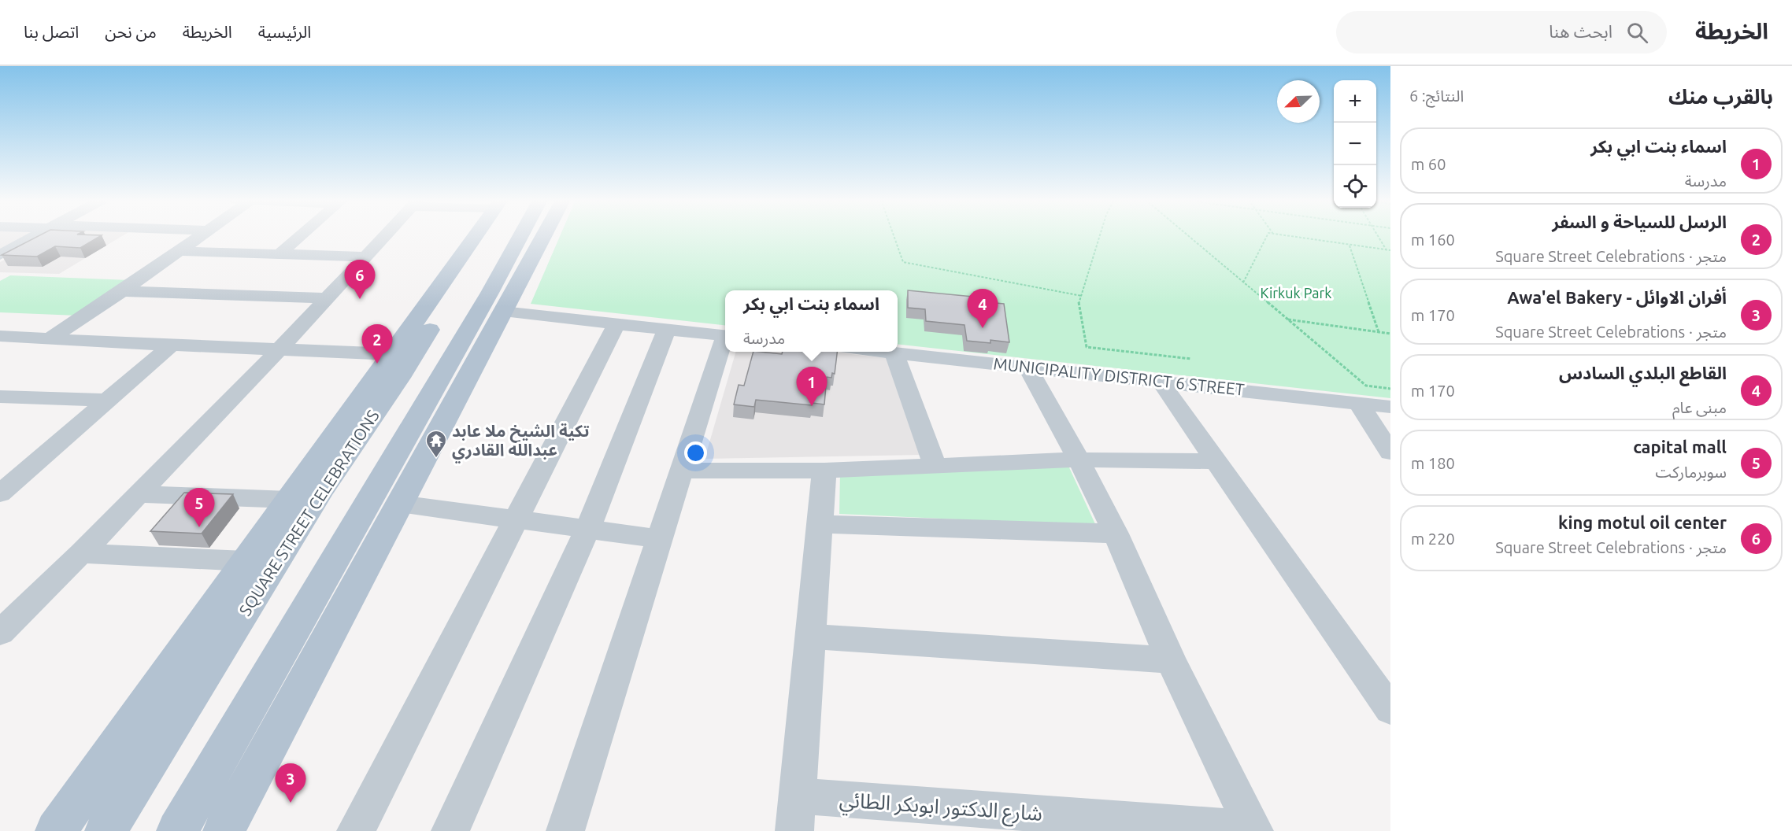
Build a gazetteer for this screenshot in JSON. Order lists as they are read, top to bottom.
{
  "streets": {
    "main road": ["SQUARE STREET CELEBRATIONS"],
    "street": ["MUNICIPALITY DISTRICT 6 STREET", "شارع الدكتور ابوبكر الطائي"]
  },
  "parks": ["Kirkuk Park"],
  "places": {
    "temple": ["تكية الشيخ ملا عابد عبدالله القادري"]
  },
  "north": "bottom left",
  "page": {
    "header": "الخريطة",
    "search": "ابحث هنا",
    "nav": [
      "الرئيسية",
      "الخريطة",
      "من نحن",
      "اتصل بنا"
    ],
    "heading": ["بالقرب منك", "النتائج: 6"],
    "map_buttons": ["+", "−"],
    "list": [
      {
        "mark": "1",
        "name": "اسماء بنت ابي بكر",
        "note": "مدرسة",
        "value": "60 m"
      },
      {
        "mark": "2",
        "name": "الرسل للسياحة و السفر",
        "note": "متجر · Square Street Celebrations",
        "value": "160 m"
      },
      {
        "mark": "3",
        "name": "أفران الاوائل - Awa'el Bakery",
        "note": "متجر · Square Street Celebrations",
        "value": "170 m"
      },
      {
        "mark": "4",
        "name": "القاطع البلدي السادس",
        "note": "مبنى عام",
        "value": "170 m"
      },
      {
        "mark": "5",
        "name": "capital mall",
        "note": "سوبرماركت",
        "value": "180 m"
      },
      {
        "mark": "6",
        "name": "king motul oil center",
        "note": "متجر · Square Street Celebrations",
        "value": "220 m"
      }
    ],
    "pins": [
      "6",
      "4",
      "2",
      "1",
      "5",
      "3"
    ],
    "popup": ["اسماء بنت ابي بكر", "مدرسة"]
  }
}
